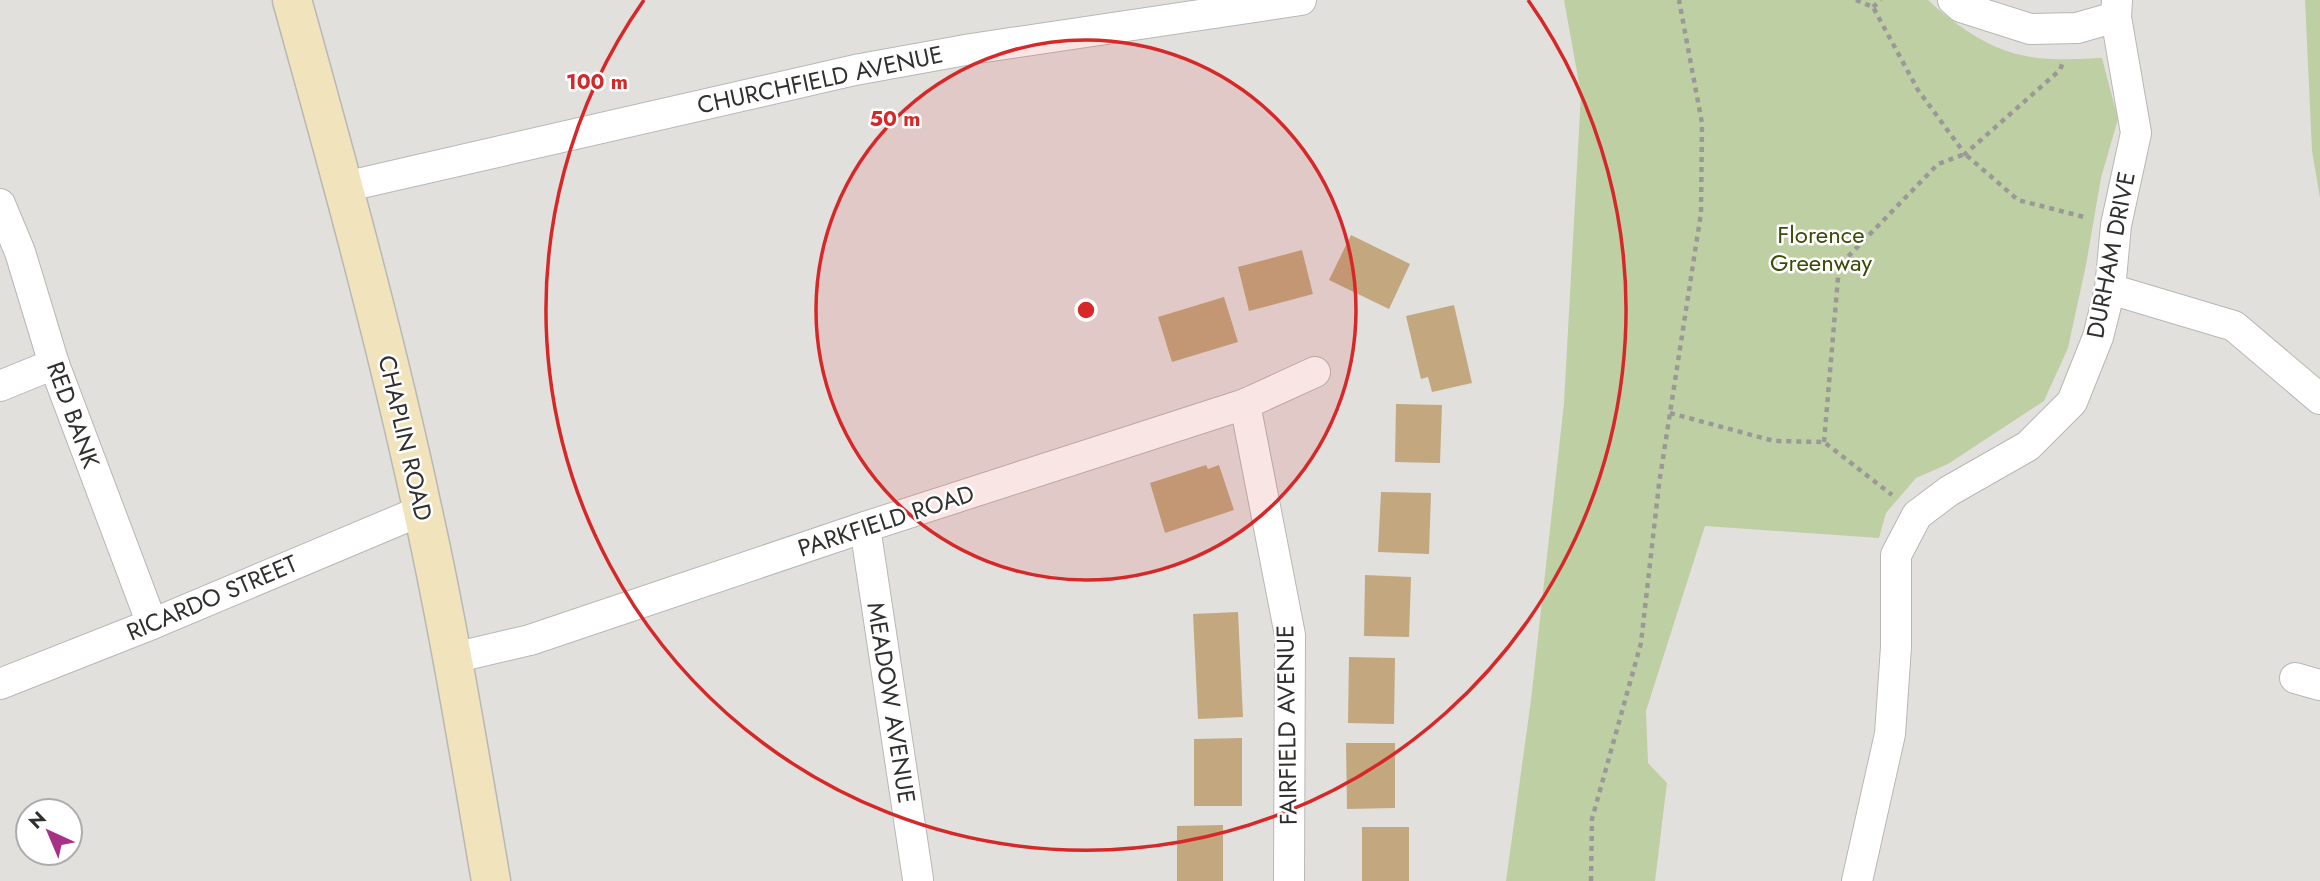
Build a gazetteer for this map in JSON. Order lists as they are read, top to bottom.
{
  "streets": {
    "street": [
      "CHURCHFIELD AVENUE",
      "DURHAM DRIVE",
      "RED BANK",
      "CHAPLIN ROAD",
      "PARKFIELD ROAD",
      "RICARDO STREET",
      "MEADOW AVENUE",
      "FAIRFIELD AVENUE"
    ]
  },
  "crossings": [
    ["CHURCHFIELD AVENUE", "CHAPLIN ROAD"],
    ["RED BANK", "RICARDO STREET"],
    ["CHAPLIN ROAD", "PARKFIELD ROAD"],
    ["CHAPLIN ROAD", "RICARDO STREET"],
    ["PARKFIELD ROAD", "MEADOW AVENUE"],
    ["PARKFIELD ROAD", "FAIRFIELD AVENUE"]
  ],
  "parks": ["Florence Greenway"],
  "north": "top left",
  "rings": ["100 m", "50 m"]
}
